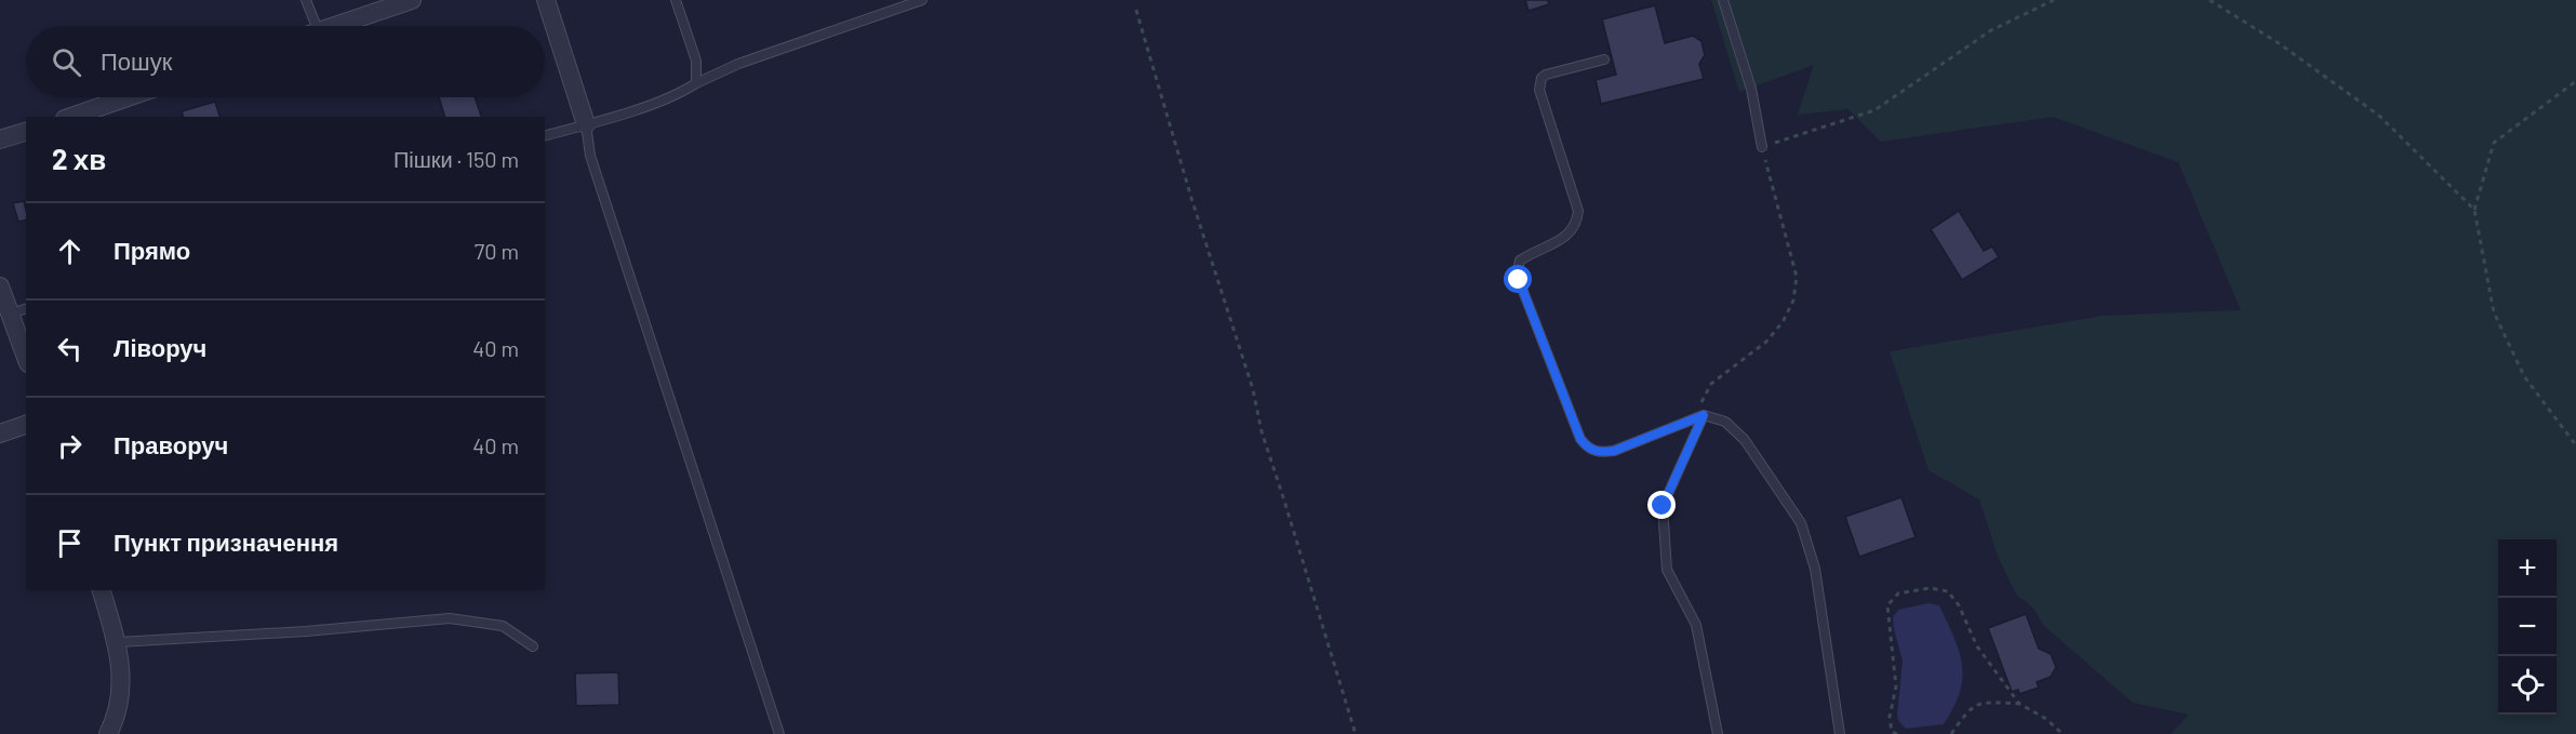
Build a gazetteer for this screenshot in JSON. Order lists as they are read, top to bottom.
{
  "page": {
    "search": "Пошук",
    "heading": ["2 хв", "Пішки · 150 m"],
    "list": [
      ["Прямо", "70 m"],
      ["Ліворуч", "40 m"],
      ["Праворуч", "40 m"],
      "Пункт призначення"
    ],
    "map_buttons": ["+", "−"]
  }
}
